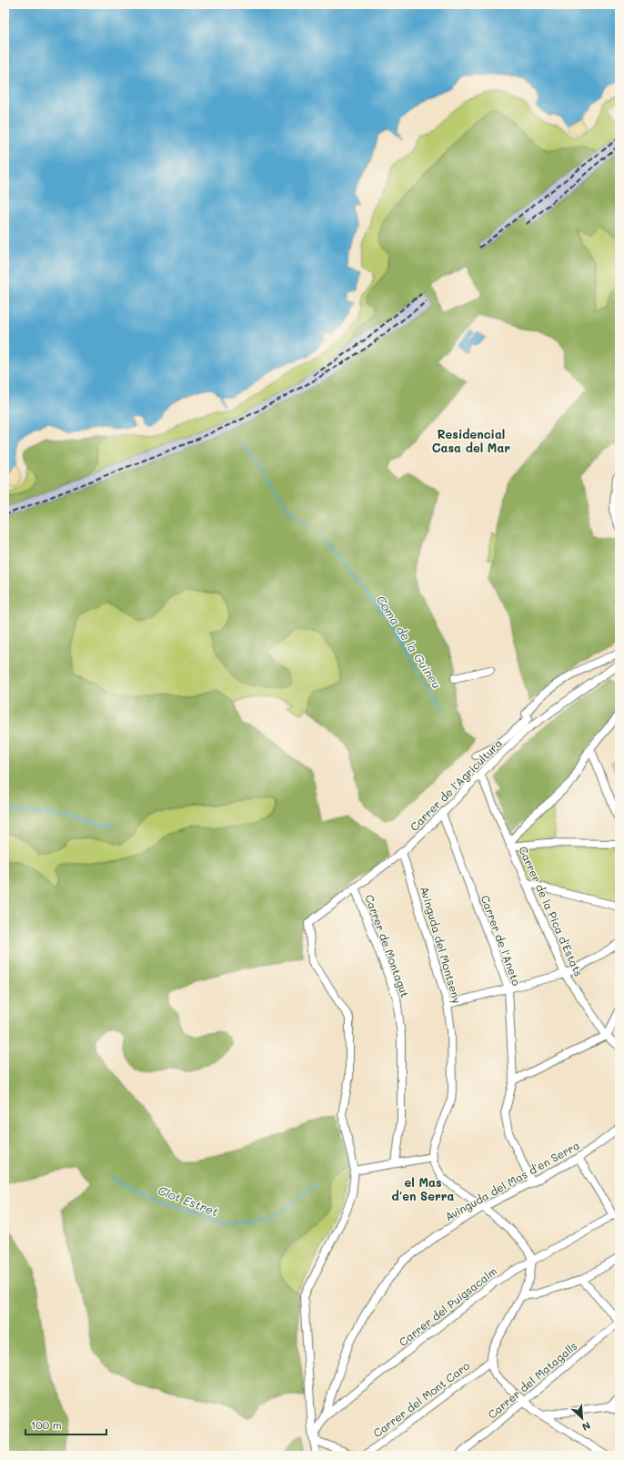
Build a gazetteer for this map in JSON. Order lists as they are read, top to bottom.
{
  "streets": {
    "street": [
      "Carrer de l'Agricultura",
      "Carrer de la Pica d'Estats",
      "Carrer de l'Aneto",
      "Avinguda del Montseny",
      "Carrer de Montagut",
      "Avinguda del Mas d'en Serra",
      "Carrer del Puigsacalm",
      "Carrer del Matagalls",
      "Carrer del Mont Caro"
    ]
  },
  "crossings": [
    ["Carrer de l'Agricultura", "Carrer de la Pica d'Estats"],
    ["Carrer de l'Agricultura", "Carrer de l'Aneto"],
    ["Carrer de l'Agricultura", "Avinguda del Montseny"],
    ["Carrer de l'Agricultura", "Carrer de Montagut"],
    ["Carrer de l'Aneto", "Avinguda del Mas d'en Serra"],
    ["Avinguda del Montseny", "Avinguda del Mas d'en Serra"],
    ["Avinguda del Montseny", "Carrer del Puigsacalm"],
    ["Avinguda del Mas d'en Serra", "Carrer del Puigsacalm"]
  ],
  "districts": ["Residencial Casa del Mar", "el Mas d'en Serra"],
  "water": ["Coma de la Guineu", "Clot Estret"],
  "scale_bar": "100 m",
  "north": "bottom right"
}
